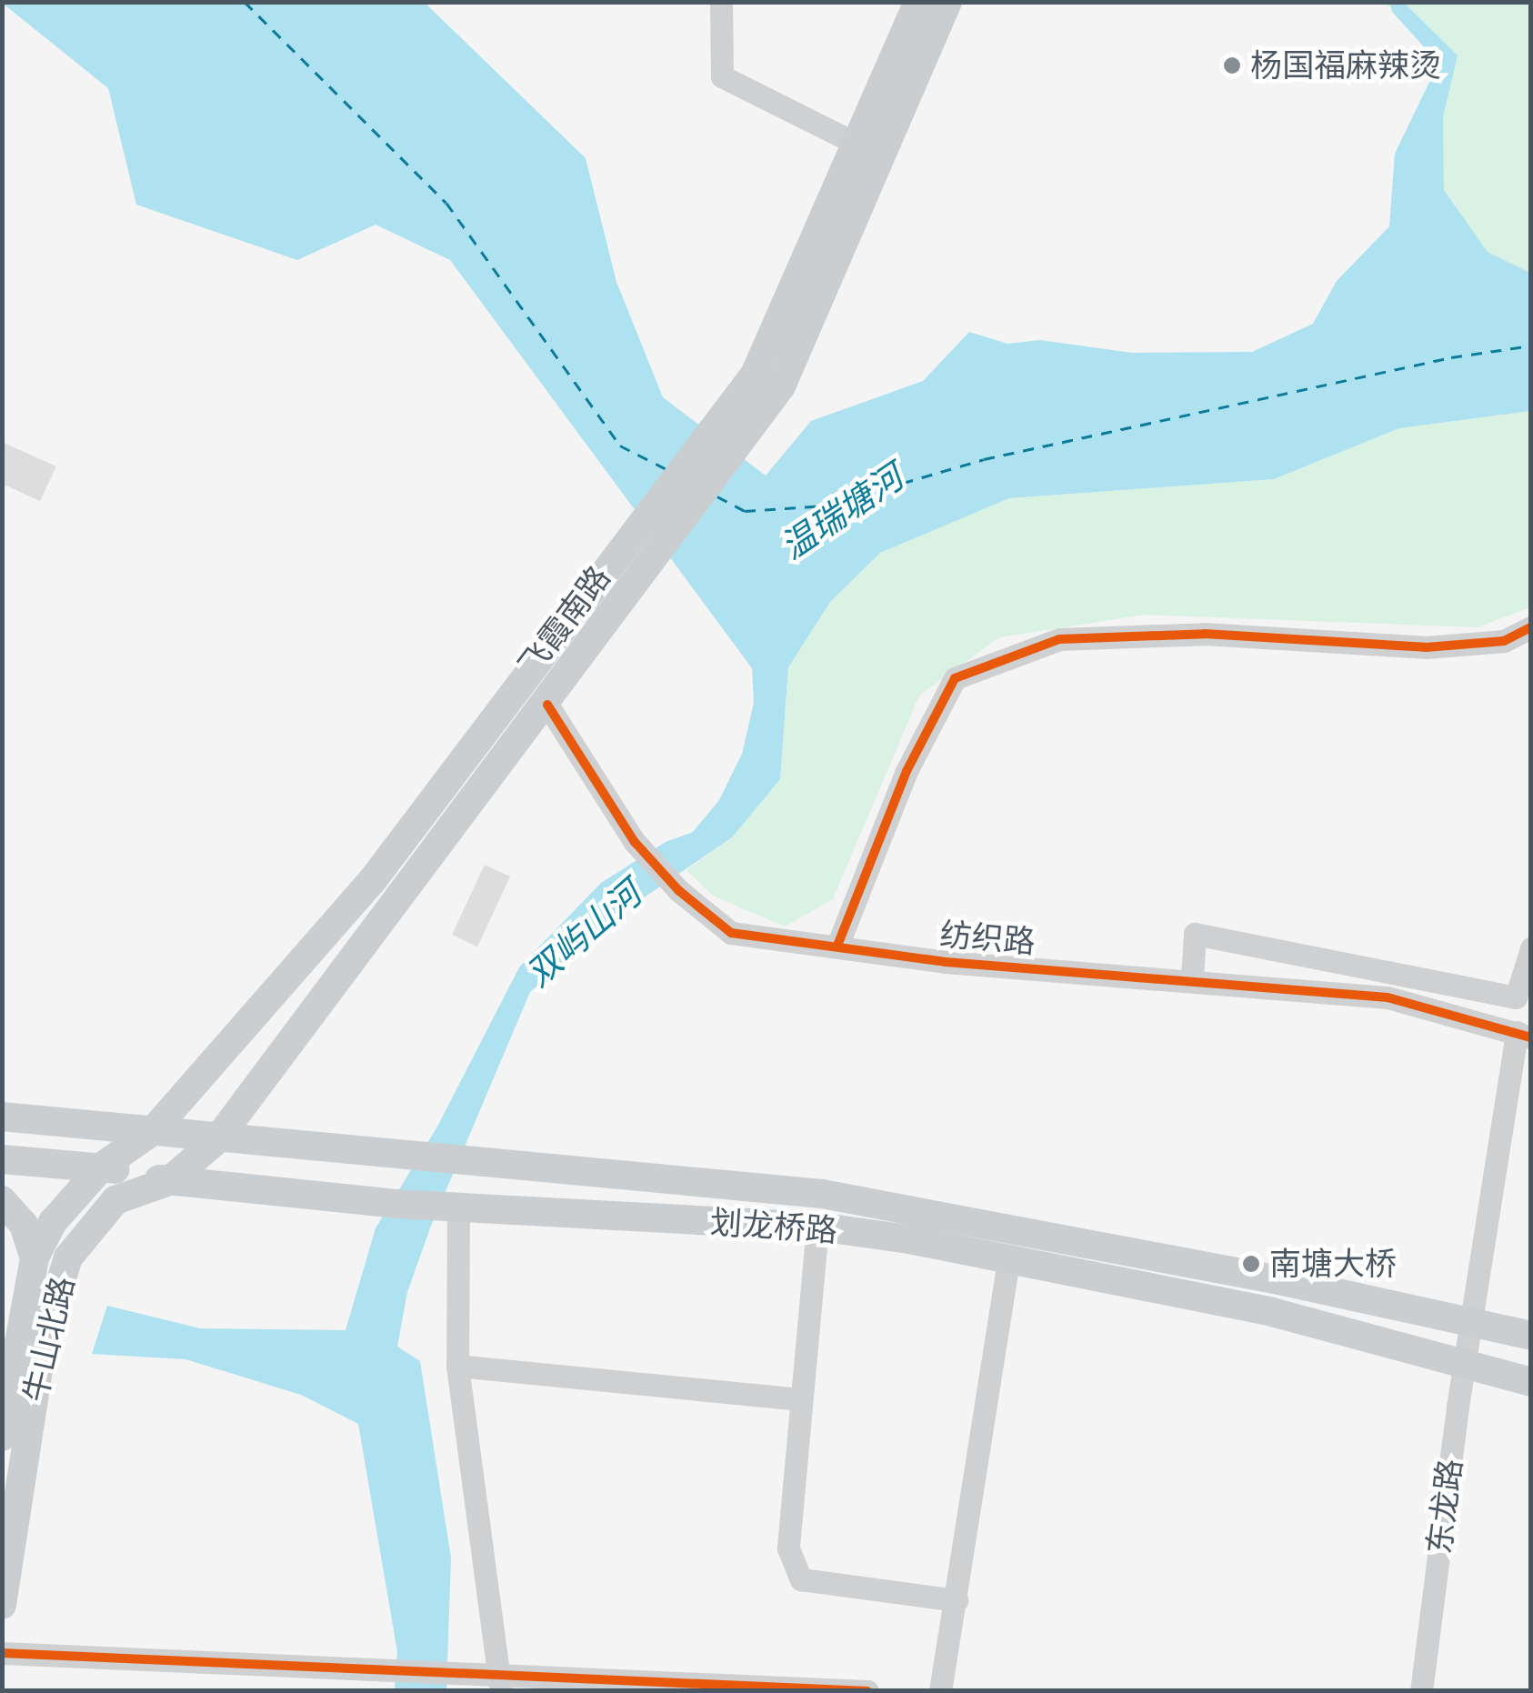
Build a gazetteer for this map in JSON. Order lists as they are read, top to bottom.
{
  "streets": {
    "main road": ["飞霞南路", "划龙桥路", "牛山北路"],
    "street": ["纺织路", "东龙路"]
  },
  "crossings": [
    ["飞霞南路", "纺织路"],
    ["飞霞南路", "划龙桥路"],
    ["飞霞南路", "牛山北路"],
    ["纺织路", "东龙路"],
    ["划龙桥路", "牛山北路"],
    ["划龙桥路", "东龙路"]
  ],
  "water": ["温瑞塘河", "双屿山河"],
  "places": ["杨国福麻辣烫", "南塘大桥"]
}
